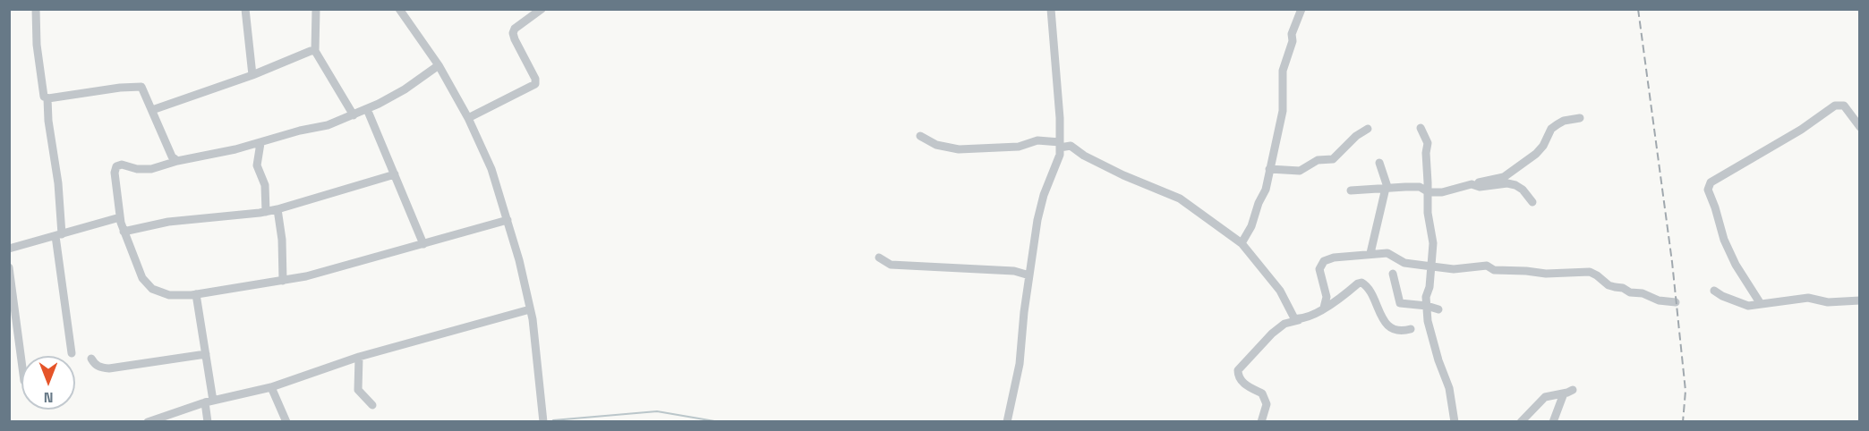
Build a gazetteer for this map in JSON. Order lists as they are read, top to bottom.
{
  "north": "bottom"
}
